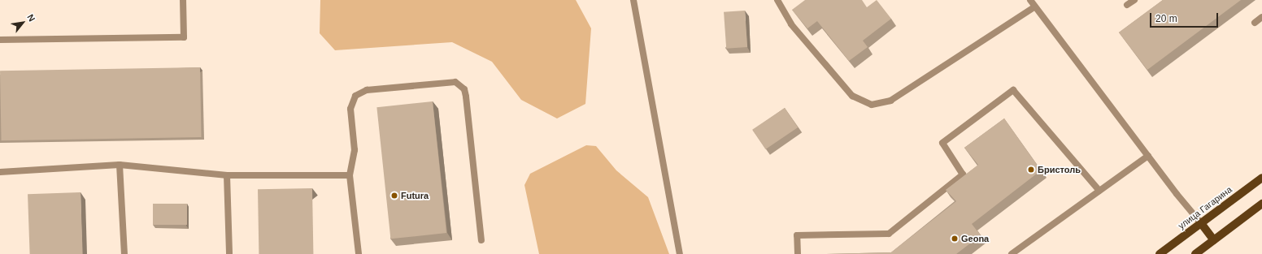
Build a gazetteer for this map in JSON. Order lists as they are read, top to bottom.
{
  "streets": {
    "main road": ["улица Гагарина"]
  },
  "places": ["Бристоль", "Futura", "Geona"],
  "scale_bar": "20 m",
  "north": "top right"
}
